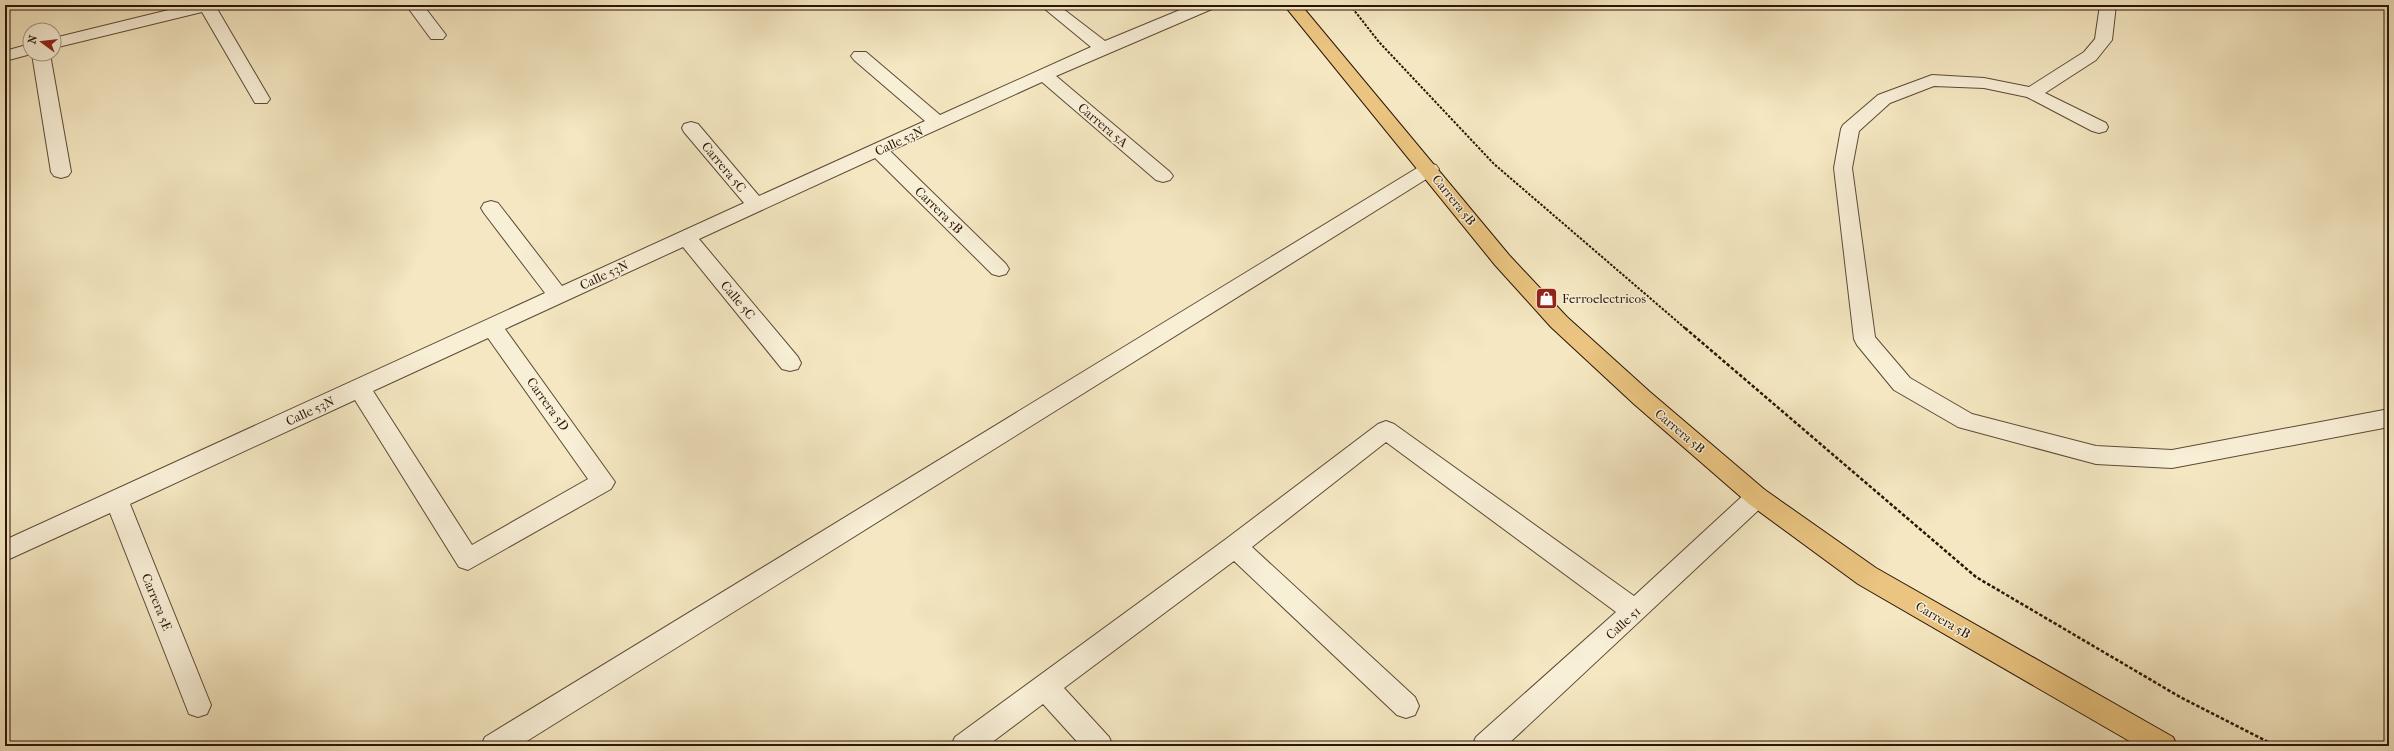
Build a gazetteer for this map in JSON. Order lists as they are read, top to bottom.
{
  "streets": {
    "main road": ["Carrera 5B"],
    "street": [
      "Carrera 5A",
      "Calle 53N",
      "Carrera 5C",
      "Calle 5C",
      "Carrera 5D",
      "Carrera 5E",
      "Calle 51"
    ]
  },
  "crossings": [
    ["Carrera 5A", "Calle 53N"],
    ["Calle 53N", "Carrera 5C"],
    ["Calle 53N", "Carrera 5B"],
    ["Calle 53N", "Calle 5C"],
    ["Calle 53N", "Carrera 5D"],
    ["Calle 53N", "Carrera 5E"],
    ["Carrera 5B", "Calle 51"]
  ],
  "places": {
    "shop": ["Ferroelectricos"]
  },
  "north": "left"
}
